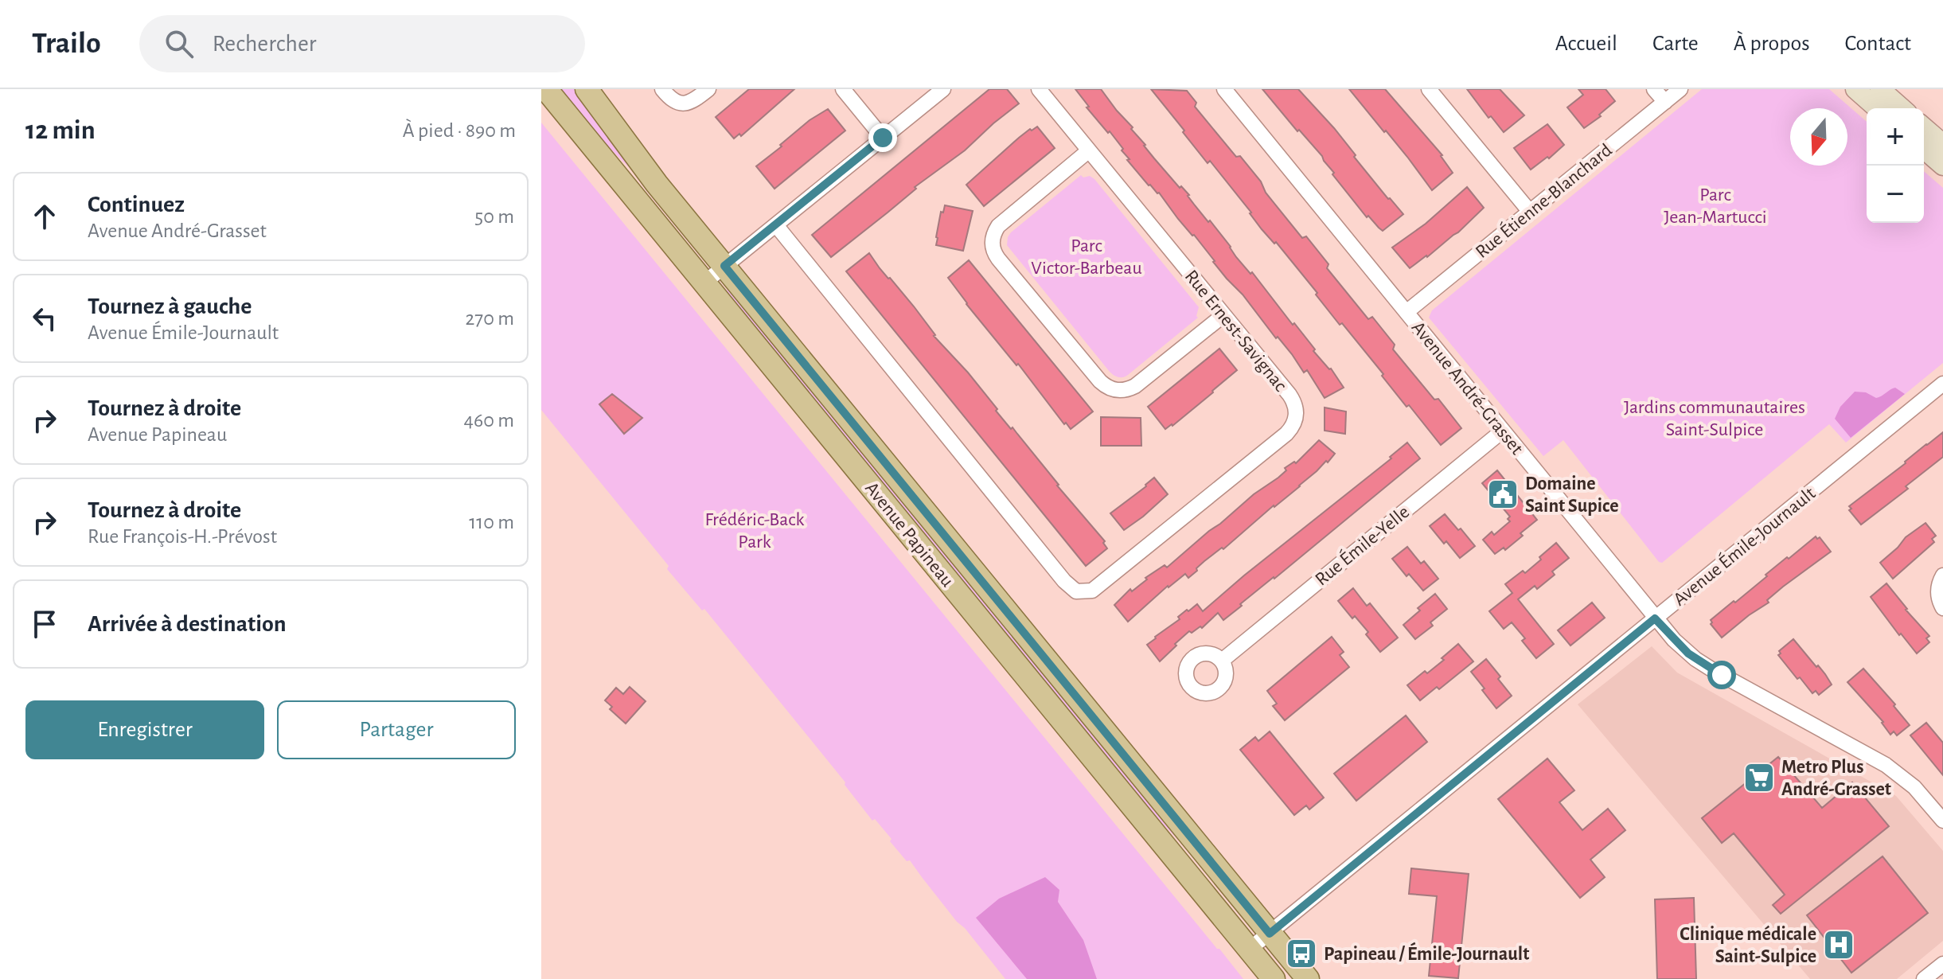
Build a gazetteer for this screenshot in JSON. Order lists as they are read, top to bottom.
{
  "streets": {
    "main road": ["Avenue Papineau"],
    "street": [
      "Rue Étienne-Blanchard",
      "Rue Ernest-Savignac",
      "Avenue André-Grasset",
      "Rue Émile-Yelle",
      "Avenue Émile-Journault"
    ]
  },
  "crossings": [
    ["Rue Étienne-Blanchard", "Avenue André-Grasset"],
    ["Avenue André-Grasset", "Rue Émile-Yelle"],
    ["Avenue André-Grasset", "Avenue Émile-Journault"],
    ["Avenue Papineau", "Avenue Émile-Journault"]
  ],
  "parks": [
    "Parc Jean-Martucci",
    "Parc Victor-Barbeau",
    "Jardins communautaires Saint-Sulpice",
    "Frédéric-Back Park"
  ],
  "places": {
    "public building": ["Domaine Saint Supice"],
    "supermarket": ["Metro Plus André-Grasset"],
    "hospital": ["Clinique médicale Saint-Sulpice"],
    "bus stop": ["Papineau / Émile-Journault"]
  },
  "north": "bottom",
  "page": {
    "header": "Trailo",
    "search": "Rechercher",
    "nav": [
      "Accueil",
      "Carte",
      "À propos",
      "Contact"
    ],
    "heading": ["12 min", "À pied · 890 m"],
    "map_buttons": ["+", "−"],
    "list": [
      ["Continuez", "Avenue André-Grasset", "50 m"],
      ["Tournez à gauche", "Avenue Émile-Journault", "270 m"],
      ["Tournez à droite", "Avenue Papineau", "460 m"],
      ["Tournez à droite", "Rue François-H.-Prévost", "110 m"],
      "Arrivée à destination"
    ],
    "buttons": ["Enregistrer", "Partager"]
  }
}
